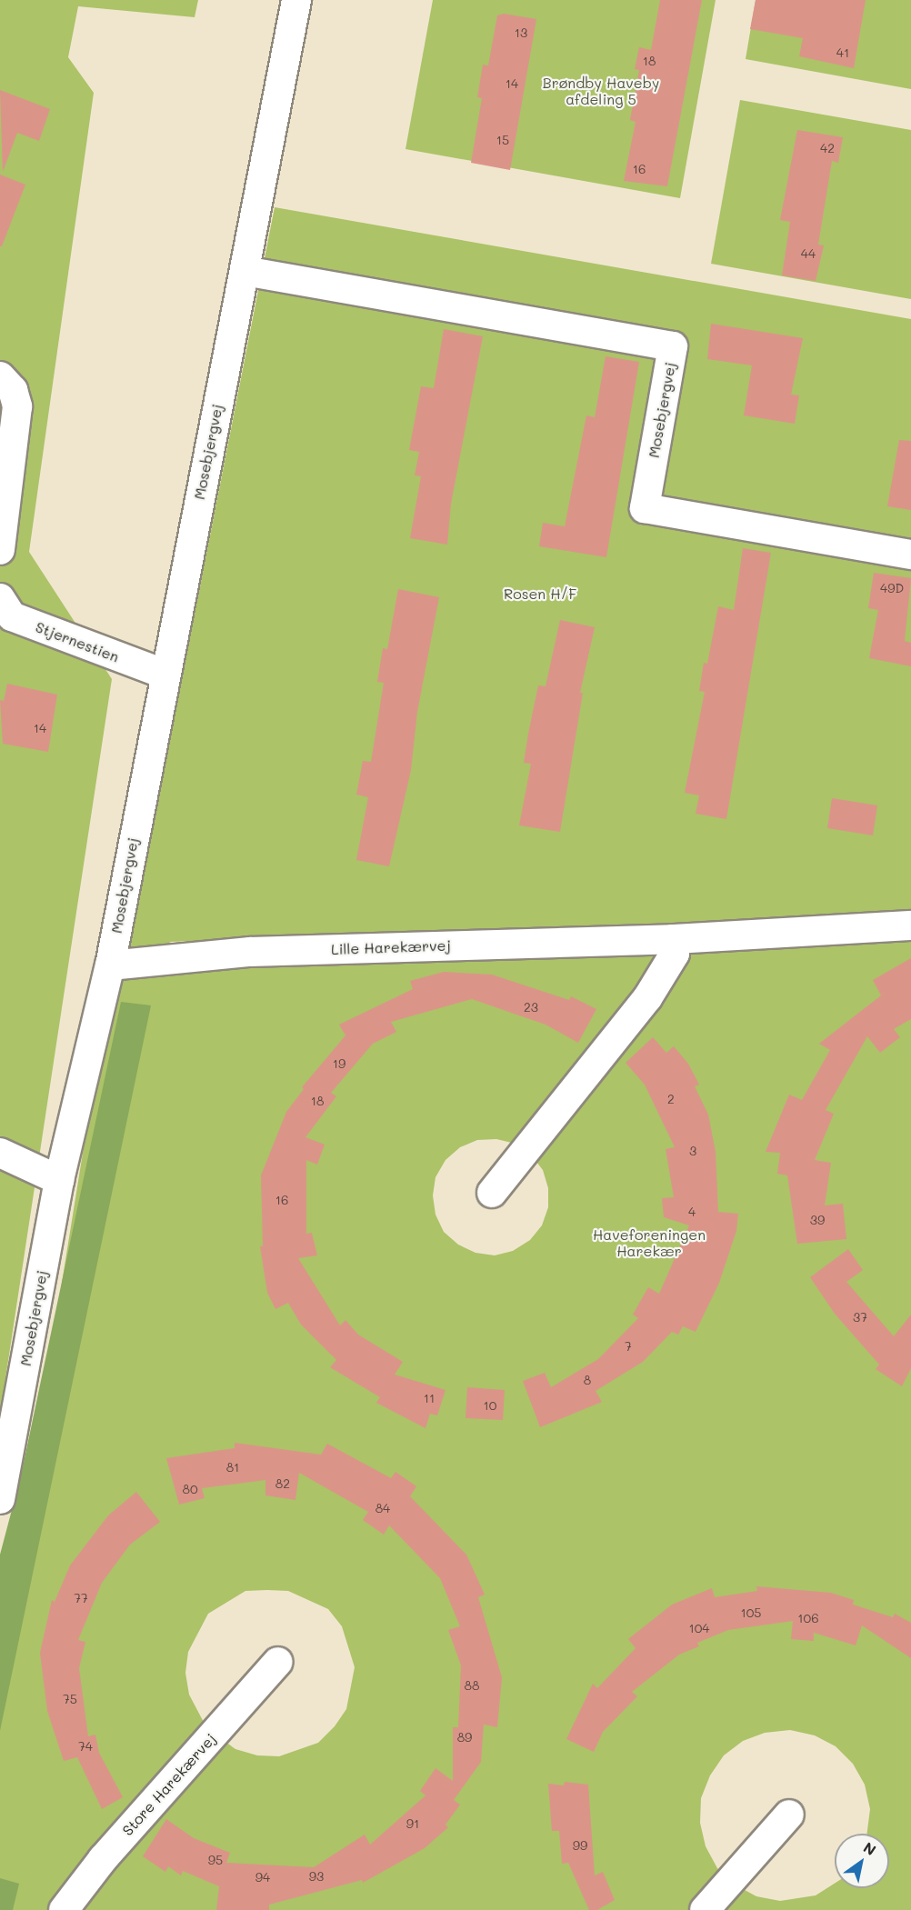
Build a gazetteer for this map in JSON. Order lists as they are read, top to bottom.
{
  "streets": {
    "street": [
      "Mosebjergvej",
      "Stjernestien",
      "Lille Harekærvej",
      "Store Harekærvej"
    ]
  },
  "crossings": [
    ["Mosebjergvej", "Stjernestien"],
    ["Mosebjergvej", "Lille Harekærvej"]
  ],
  "parks": ["Brøndby Haveby afdeling 5", "Rosen H/F", "Haveforeningen Harekær"],
  "house_numbers": [
    "13",
    "41",
    "18",
    "14",
    "15",
    "42",
    "16",
    "44",
    "49D",
    "14",
    "23",
    "19",
    "2",
    "18",
    "3",
    "16",
    "4",
    "39",
    "37",
    "7",
    "8",
    "11",
    "10",
    "81",
    "82",
    "80",
    "84",
    "77",
    "105",
    "106",
    "104",
    "88",
    "75",
    "89",
    "74",
    "91",
    "99",
    "95",
    "93",
    "94"
  ],
  "north": "top right"
}
